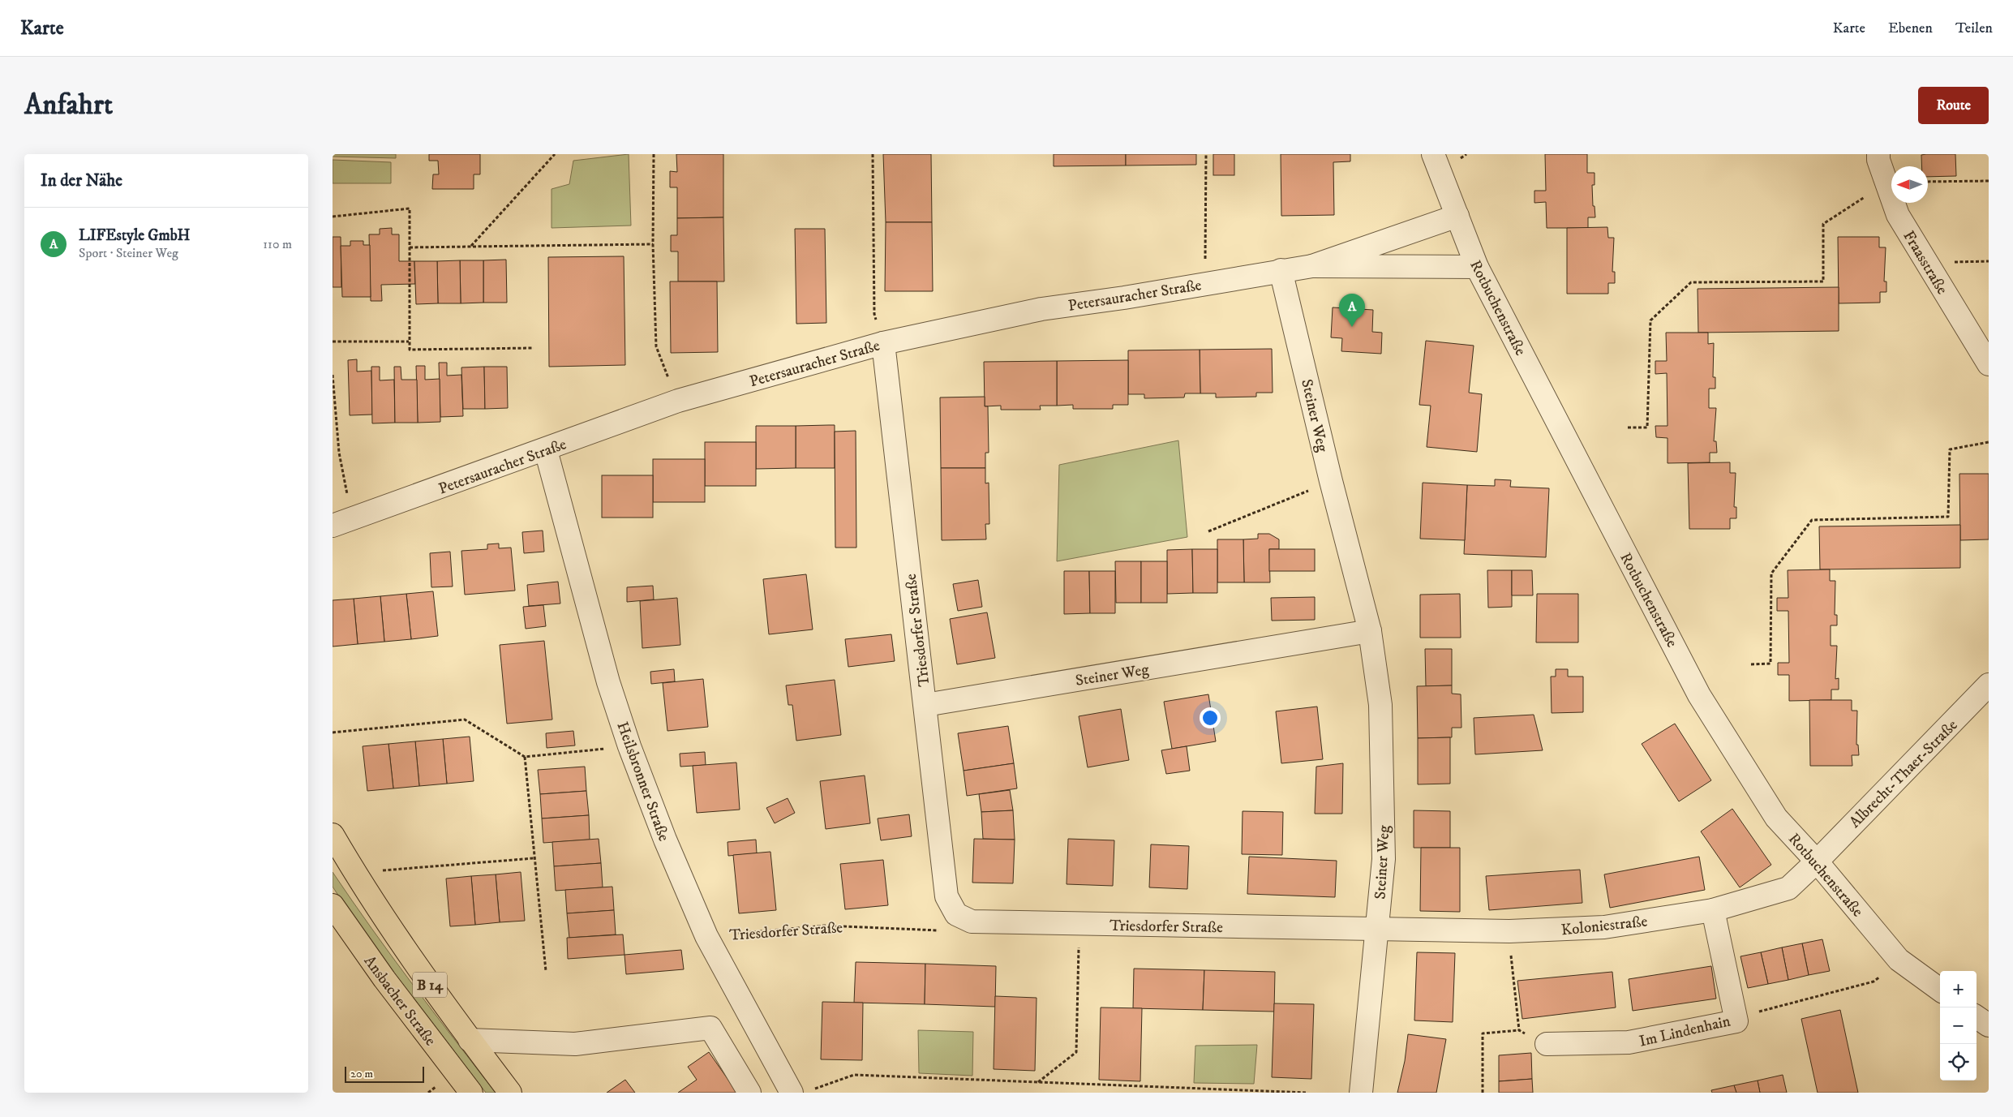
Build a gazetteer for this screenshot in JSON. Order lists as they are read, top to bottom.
{
  "streets": {
    "main road": ["B 14", "Ansbacher Straße"],
    "street": [
      "Fraasstraße",
      "Petersauracher Straße",
      "Rotbuchenstraße",
      "Steiner Weg",
      "Triesdorfer Straße",
      "Albrecht-Thaer-Straße",
      "Heilsbronner Straße",
      "Koloniestraße",
      "Im Lindenhain"
    ]
  },
  "crossings": [
    ["Petersauracher Straße", "Rotbuchenstraße"],
    ["Petersauracher Straße", "Steiner Weg"],
    ["Petersauracher Straße", "Triesdorfer Straße"],
    ["Petersauracher Straße", "Heilsbronner Straße"],
    ["Rotbuchenstraße", "Albrecht-Thaer-Straße"],
    ["Rotbuchenstraße", "Koloniestraße"],
    ["Steiner Weg", "Triesdorfer Straße"],
    ["Steiner Weg", "Koloniestraße"],
    ["Triesdorfer Straße", "Heilsbronner Straße"],
    ["Triesdorfer Straße", "Koloniestraße"],
    ["Albrecht-Thaer-Straße", "Koloniestraße"],
    ["Koloniestraße", "Im Lindenhain"]
  ],
  "scale_bar": "20 m",
  "north": "left",
  "page": {
    "header": "Karte",
    "nav": ["Karte", "Ebenen", "Teilen"],
    "buttons": "Route",
    "title": "Anfahrt",
    "heading": "In der Nähe",
    "list": [
      {
        "mark": "A",
        "name": "LIFEstyle GmbH",
        "note": "Sport · Steiner Weg",
        "value": "110 m"
      }
    ],
    "pins": "A",
    "map_buttons": ["+", "−"],
    "scale": "20 m"
  }
}
